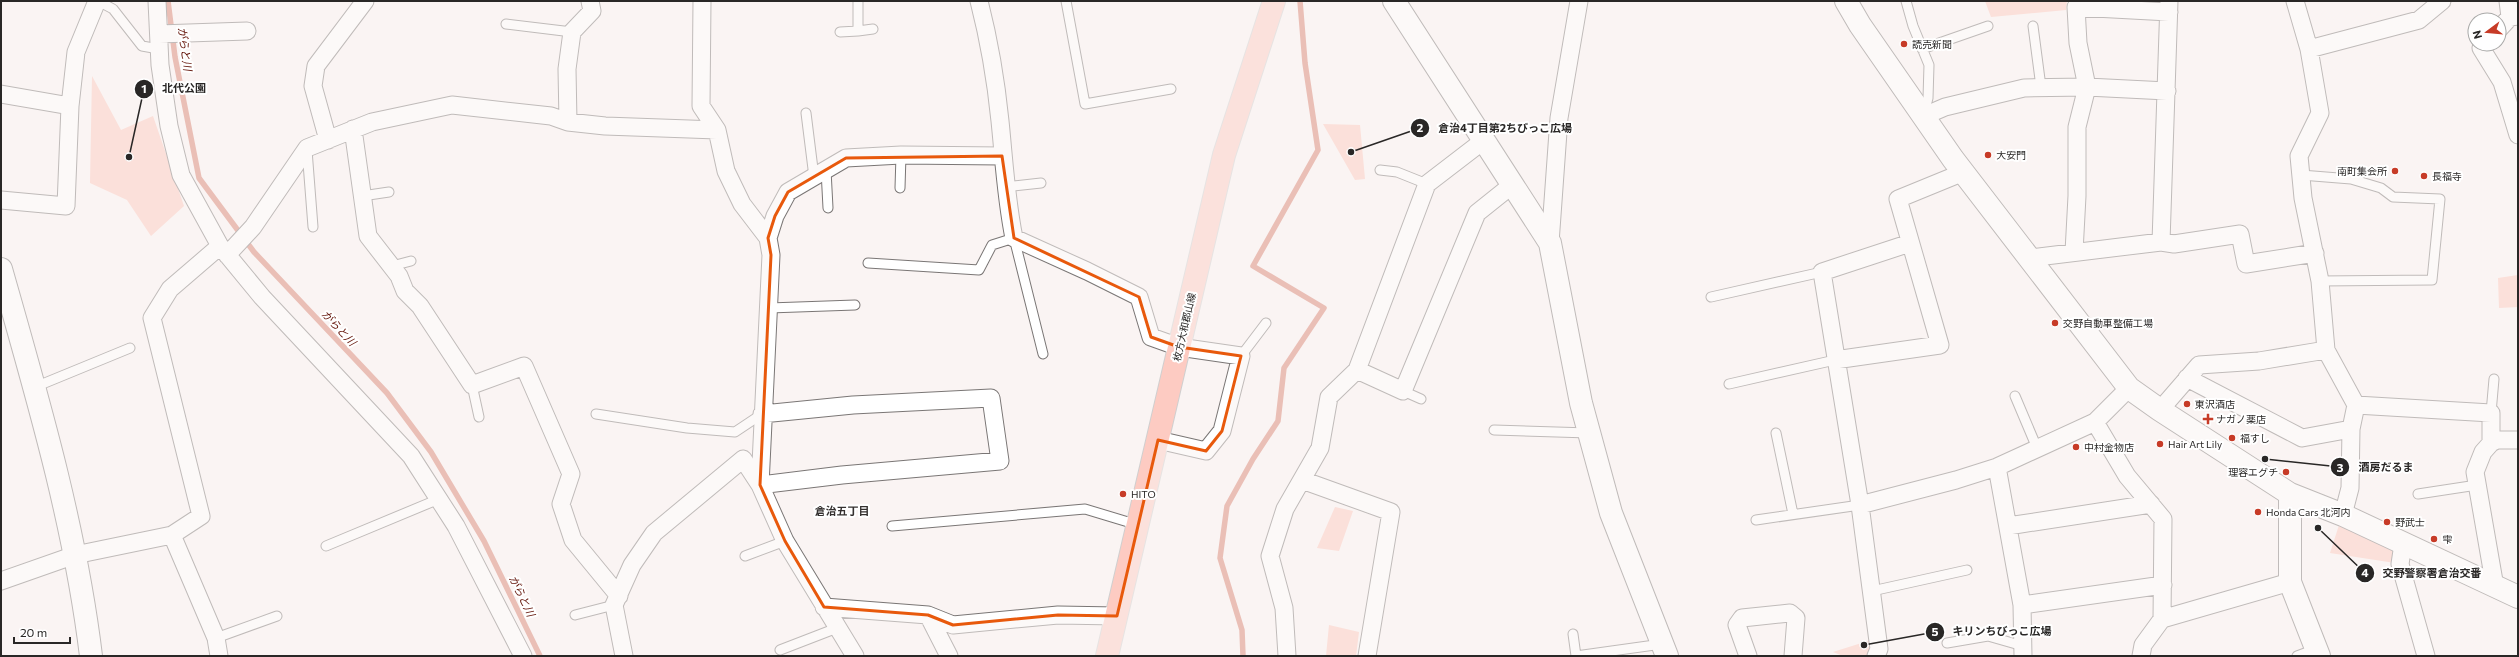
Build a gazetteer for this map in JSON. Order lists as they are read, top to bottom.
{
  "streets": {
    "main road": ["枚方大和郡山線"]
  },
  "districts": ["倉治五丁目"],
  "water": ["がらと川"],
  "places": {
    "other": [
      "読売新聞",
      "倉治4丁目第2ちびっこ広場",
      "大安門",
      "北代公園",
      "南町集会所",
      "長福寺",
      "交野自動車整備工場",
      "東沢酒店",
      "福すし",
      "Hair Art Lily",
      "中村金物店",
      "酒房だるま",
      "理容エグチ",
      "HITO",
      "Honda Cars 北河内",
      "野武士",
      "交野警察署倉治交番",
      "雫",
      "キリンちびっこ広場"
    ],
    "health": ["ナガノ薬店"]
  },
  "scale_bar": "20 m",
  "north": "left"
}
